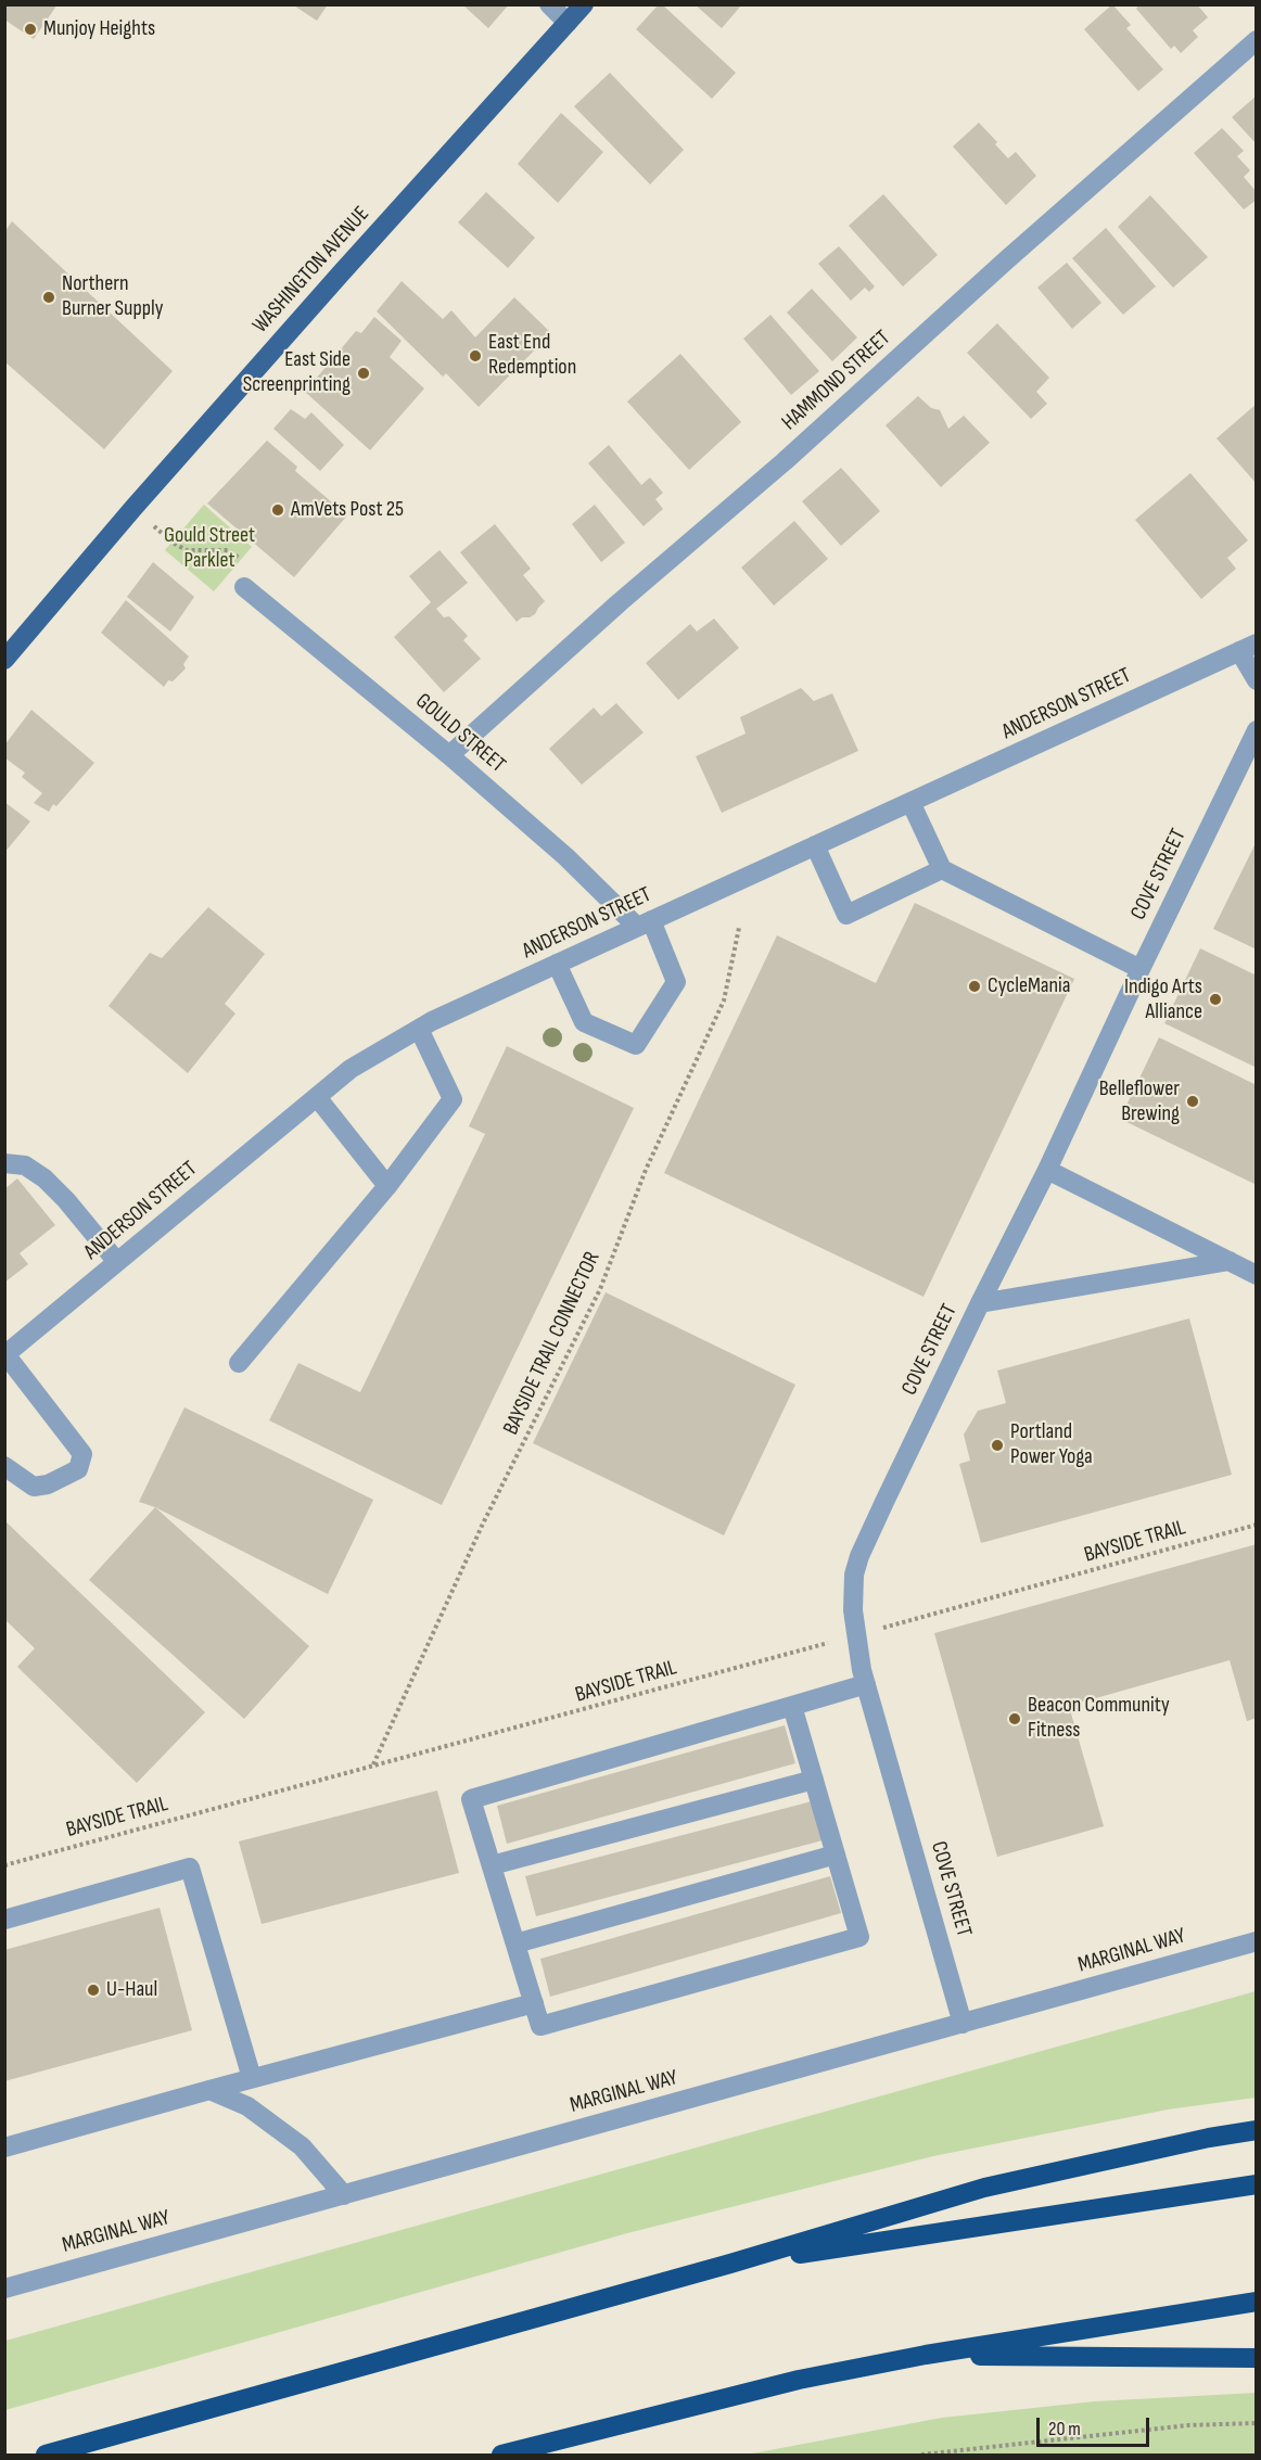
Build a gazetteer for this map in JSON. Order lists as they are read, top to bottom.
{
  "streets": {
    "main road": ["WASHINGTON AVENUE"],
    "street": [
      "HAMMOND STREET",
      "ANDERSON STREET",
      "GOULD STREET",
      "COVE STREET",
      "MARGINAL WAY"
    ],
    "path": ["BAYSIDE TRAIL CONNECTOR", "BAYSIDE TRAIL"]
  },
  "crossings": [
    ["HAMMOND STREET", "GOULD STREET"],
    ["ANDERSON STREET", "GOULD STREET"],
    ["COVE STREET", "BAYSIDE TRAIL"],
    ["COVE STREET", "MARGINAL WAY"],
    ["BAYSIDE TRAIL CONNECTOR", "BAYSIDE TRAIL"]
  ],
  "parks": ["Gould Street Parklet"],
  "places": [
    "Munjoy Heights",
    "Northern Burner Supply",
    "East End Redemption",
    "East Side Screenprinting",
    "AmVets Post 25",
    "CycleMania",
    "Indigo Arts Alliance",
    "Belleflower Brewing",
    "Portland Power Yoga",
    "Beacon Community Fitness",
    "U-Haul"
  ],
  "scale_bar": "20 m"
}
